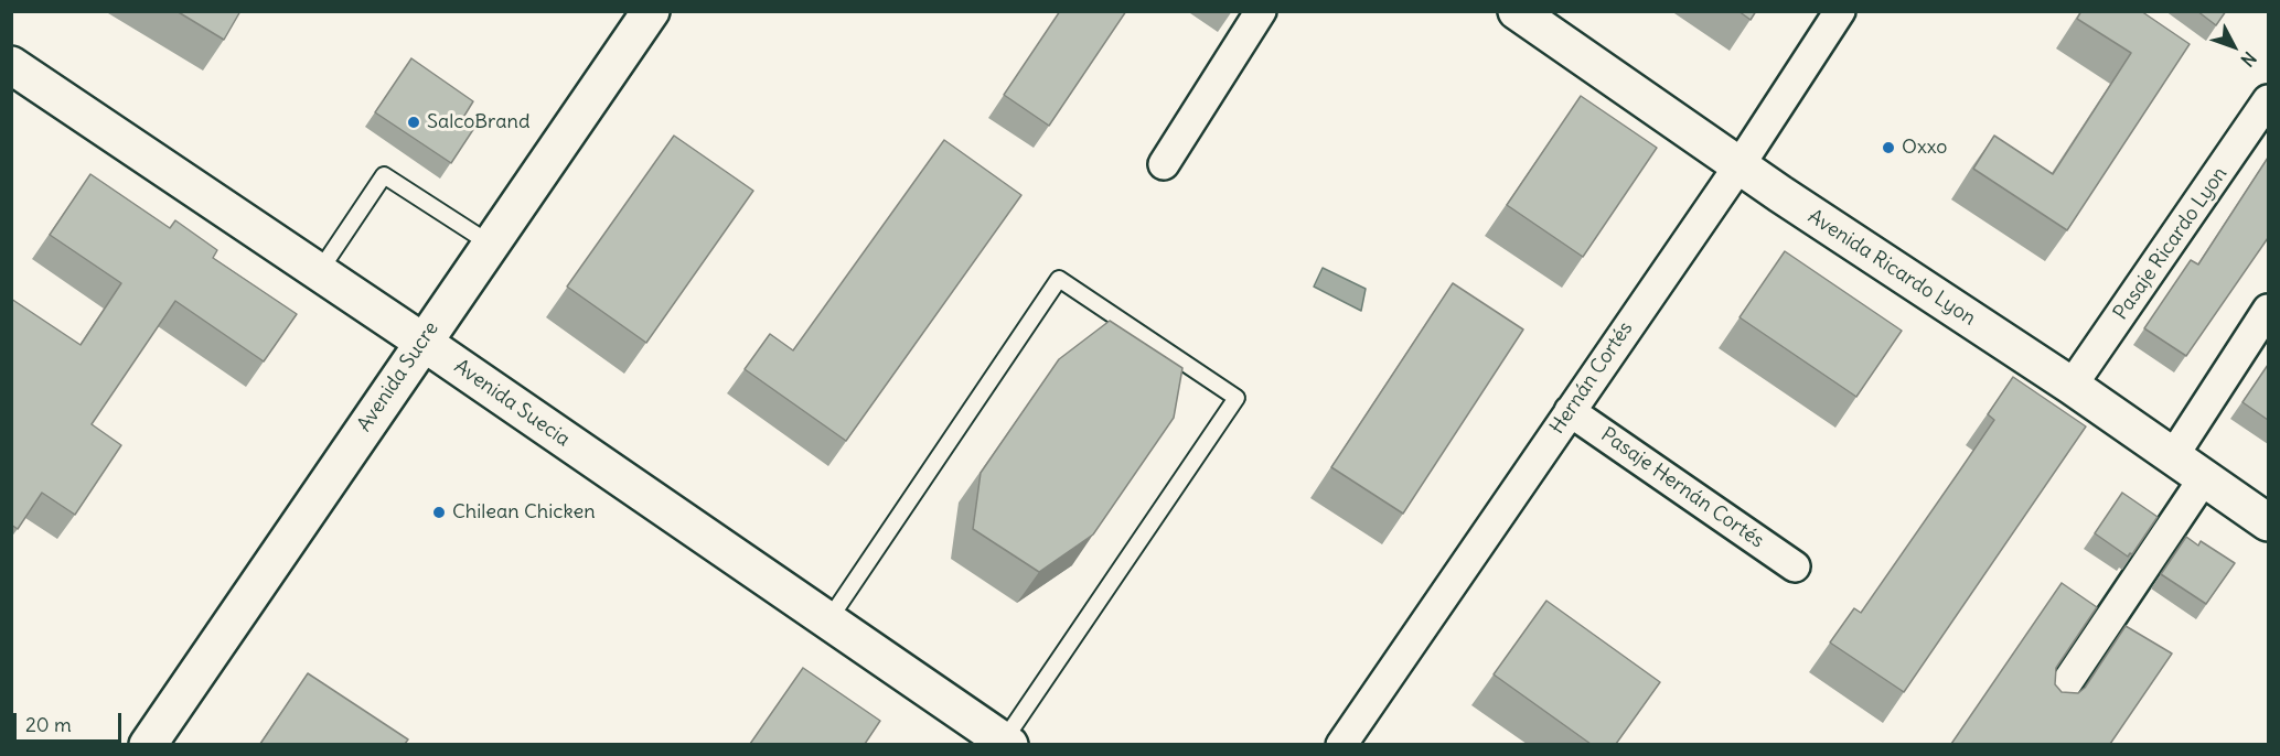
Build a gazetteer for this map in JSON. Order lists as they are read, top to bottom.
{
  "streets": {
    "street": [
      "Pasaje Ricardo Lyon",
      "Avenida Ricardo Lyon",
      "Avenida Sucre",
      "Hernán Cortés",
      "Avenida Suecia",
      "Pasaje Hernán Cortés"
    ]
  },
  "crossings": [
    ["Pasaje Ricardo Lyon", "Avenida Ricardo Lyon"],
    ["Avenida Ricardo Lyon", "Hernán Cortés"],
    ["Avenida Sucre", "Avenida Suecia"],
    ["Hernán Cortés", "Pasaje Hernán Cortés"]
  ],
  "places": ["SalcoBrand", "Oxxo", "Chilean Chicken"],
  "scale_bar": "20 m",
  "north": "bottom right"
}
